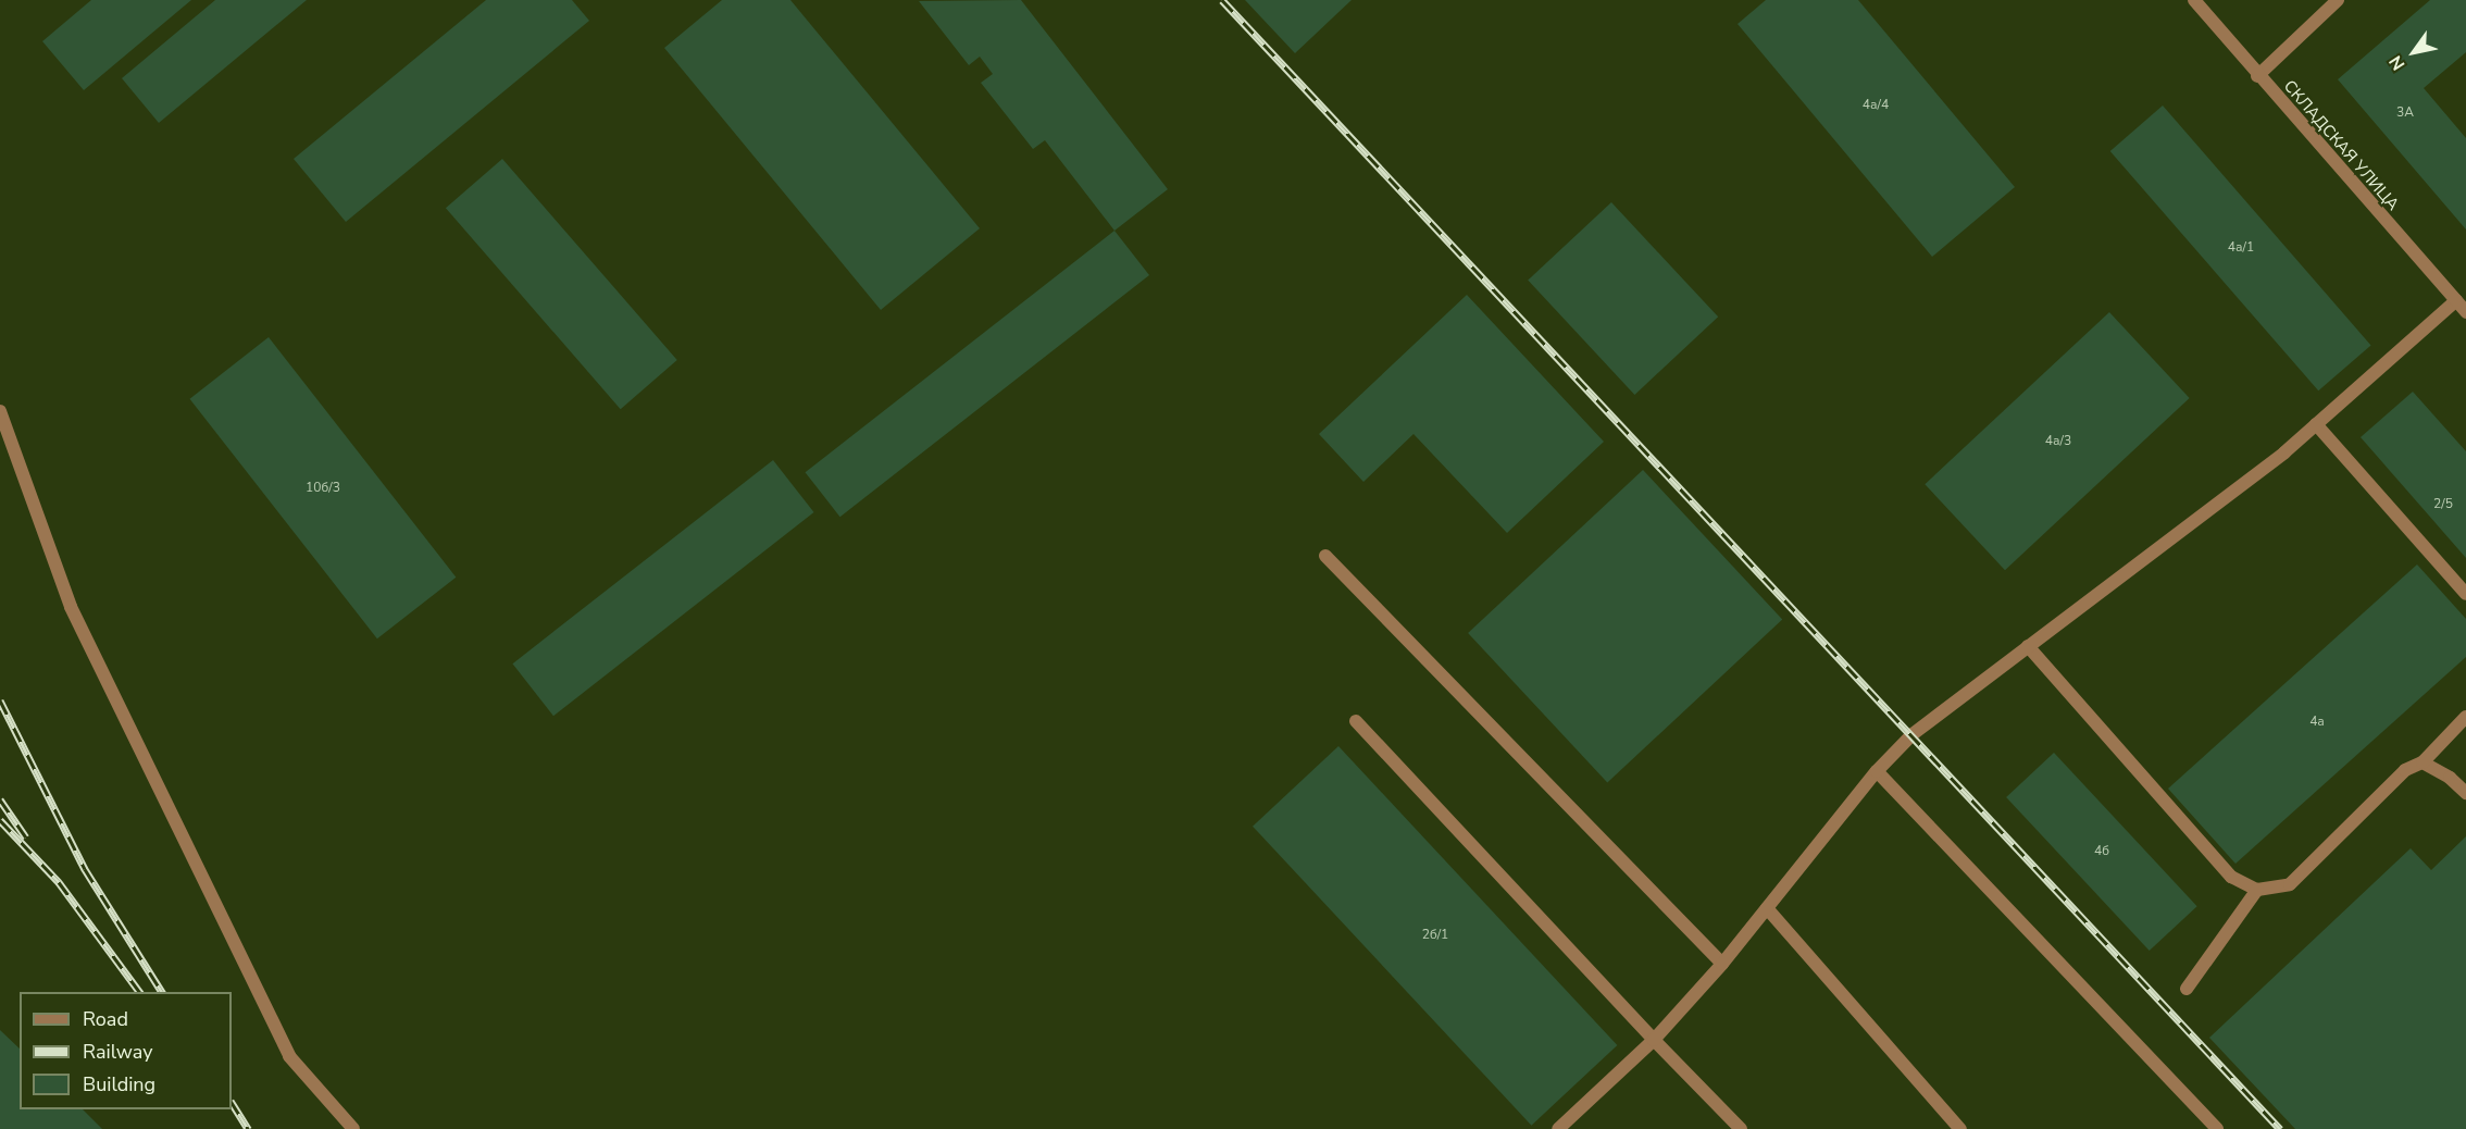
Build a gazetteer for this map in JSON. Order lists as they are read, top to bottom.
{
  "streets": {
    "street": ["СКЛАДСКАЯ УЛИЦА"]
  },
  "house_numbers": [
    "4а/4",
    "3А",
    "4а/1",
    "4а/3",
    "10б/3",
    "2/5",
    "4а",
    "4б",
    "2б/1"
  ],
  "legend": ["Road", "Railway", "Building"],
  "north": "bottom left"
}
